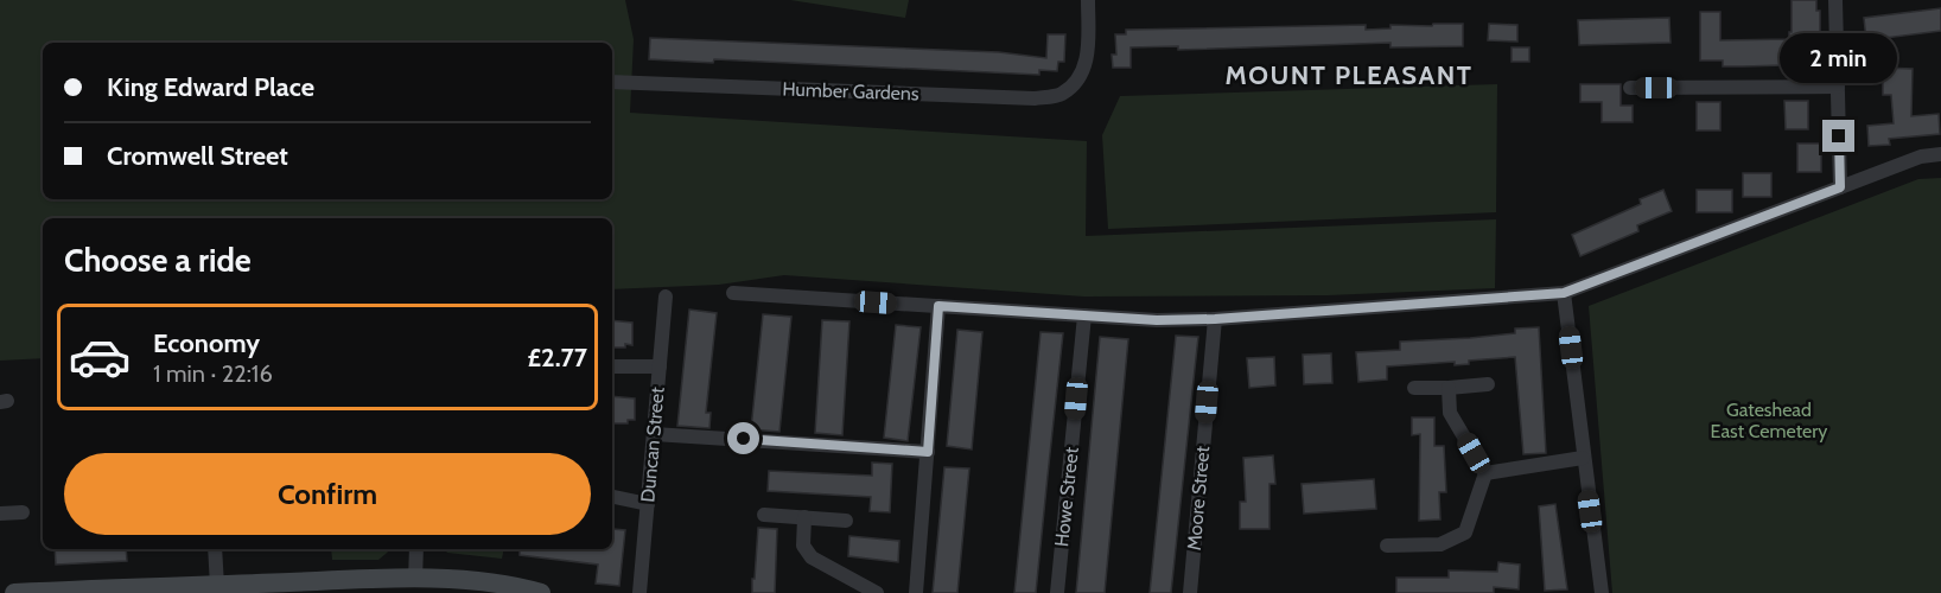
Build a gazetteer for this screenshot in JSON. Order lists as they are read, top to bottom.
{
  "streets": {
    "street": [
      "Humber Gardens",
      "Duncan Street",
      "Howe Street",
      "Moore Street"
    ]
  },
  "districts": ["MOUNT PLEASANT"],
  "parks": ["Gateshead East Cemetery"],
  "page": {
    "bubble": "2 min",
    "banner": ["King Edward Place", "Cromwell Street"],
    "heading": "Choose a ride",
    "list": [
      {
        "name": "Economy",
        "note": "1 min · 22:16",
        "value": "£2.77"
      }
    ],
    "buttons": "Confirm"
  }
}
